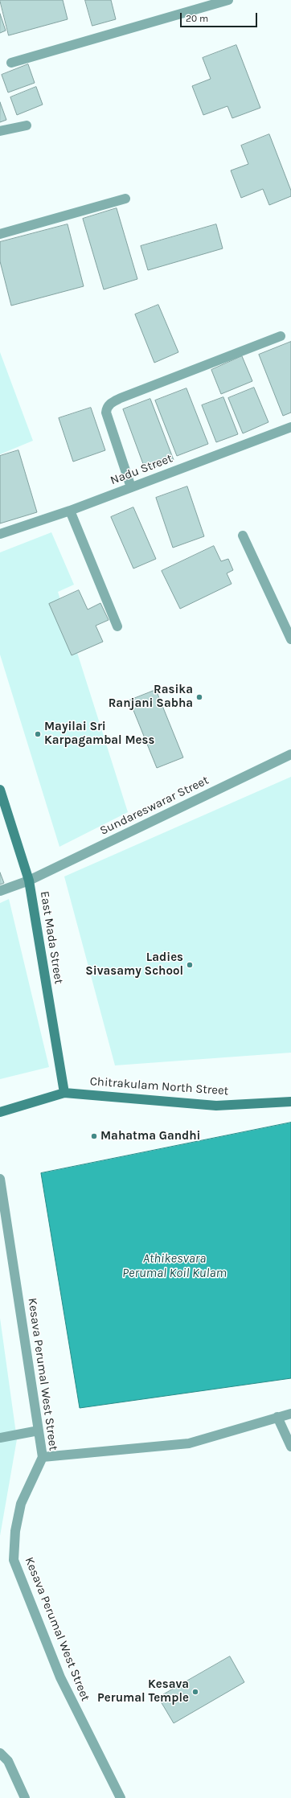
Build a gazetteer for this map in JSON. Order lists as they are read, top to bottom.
{
  "streets": {
    "street": [
      "Nadu Street",
      "Sundareswarar Street",
      "East Mada Street",
      "Chitrakulam North Street",
      "Kesava Perumal West Street"
    ]
  },
  "crossings": [
    ["Sundareswarar Street", "East Mada Street"],
    ["East Mada Street", "Chitrakulam North Street"]
  ],
  "water": ["Athikesvara Perumal Koil Kulam"],
  "places": [
    "Rasika Ranjani Sabha",
    "Mayilai Sri Karpagambal Mess",
    "Ladies Sivasamy School",
    "Mahatma Gandhi",
    "Kesava Perumal Temple"
  ],
  "scale_bar": "20 m"
}
